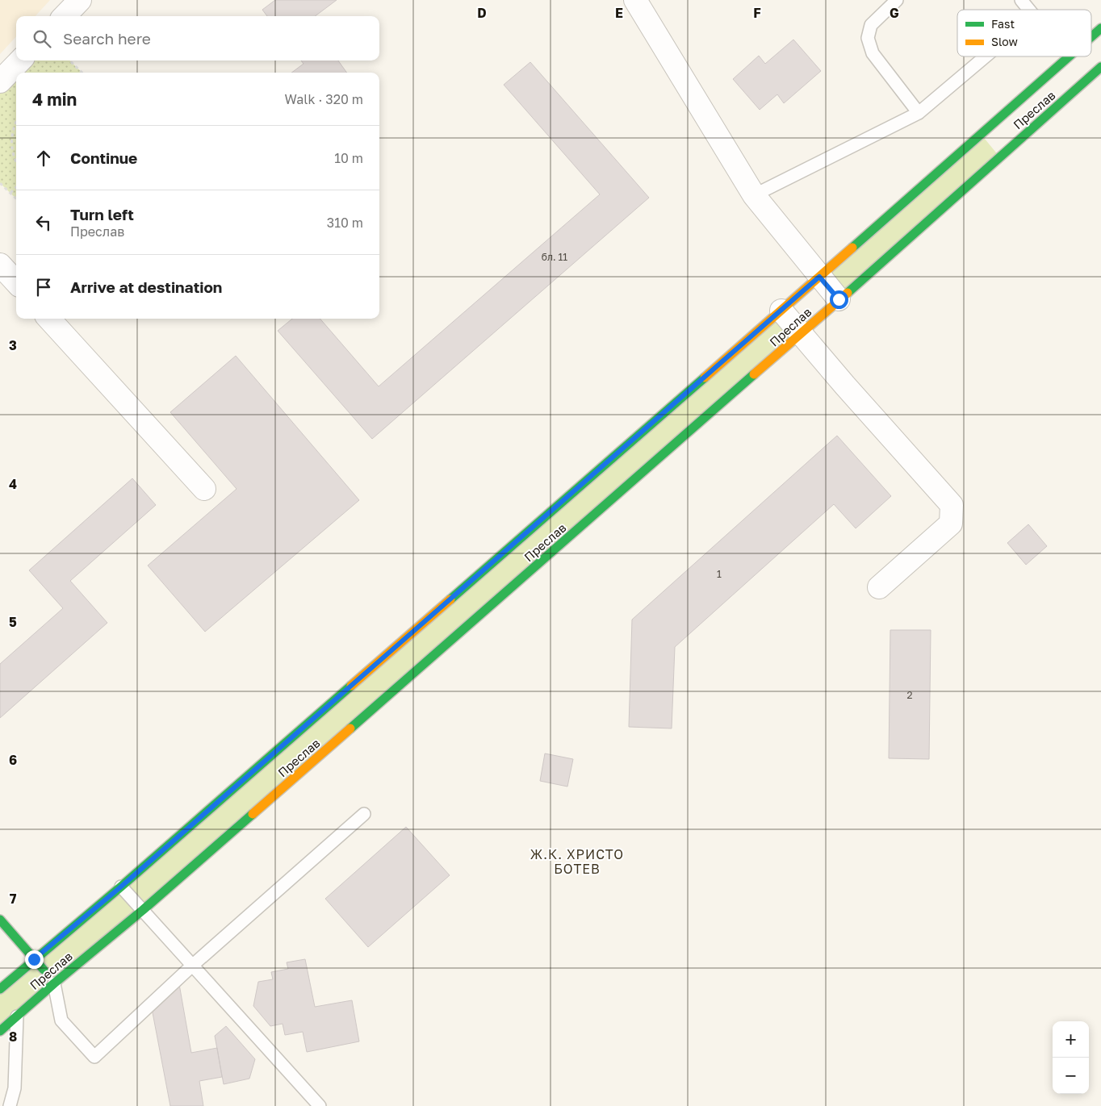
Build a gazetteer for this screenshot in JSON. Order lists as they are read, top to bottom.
{
  "streets": {
    "main road": ["Преслав"]
  },
  "districts": ["Ж.К. ХРИСТО БОТЕВ"],
  "house_numbers": ["бл. 11", "1", "2"],
  "legend": ["Fast", "Slow"],
  "page": {
    "search": "Search here",
    "heading": ["4 min", "Walk · 320 m"],
    "list": [
      ["Continue", "10 m"],
      ["Turn left", "Преслав", "310 m"],
      "Arrive at destination"
    ],
    "map_buttons": ["+", "−"]
  },
  "grid": {
    "columns": [
      "D",
      "E",
      "F",
      "G"
    ],
    "rows": [
      "3",
      "4",
      "5",
      "6",
      "7",
      "8"
    ]
  }
}
